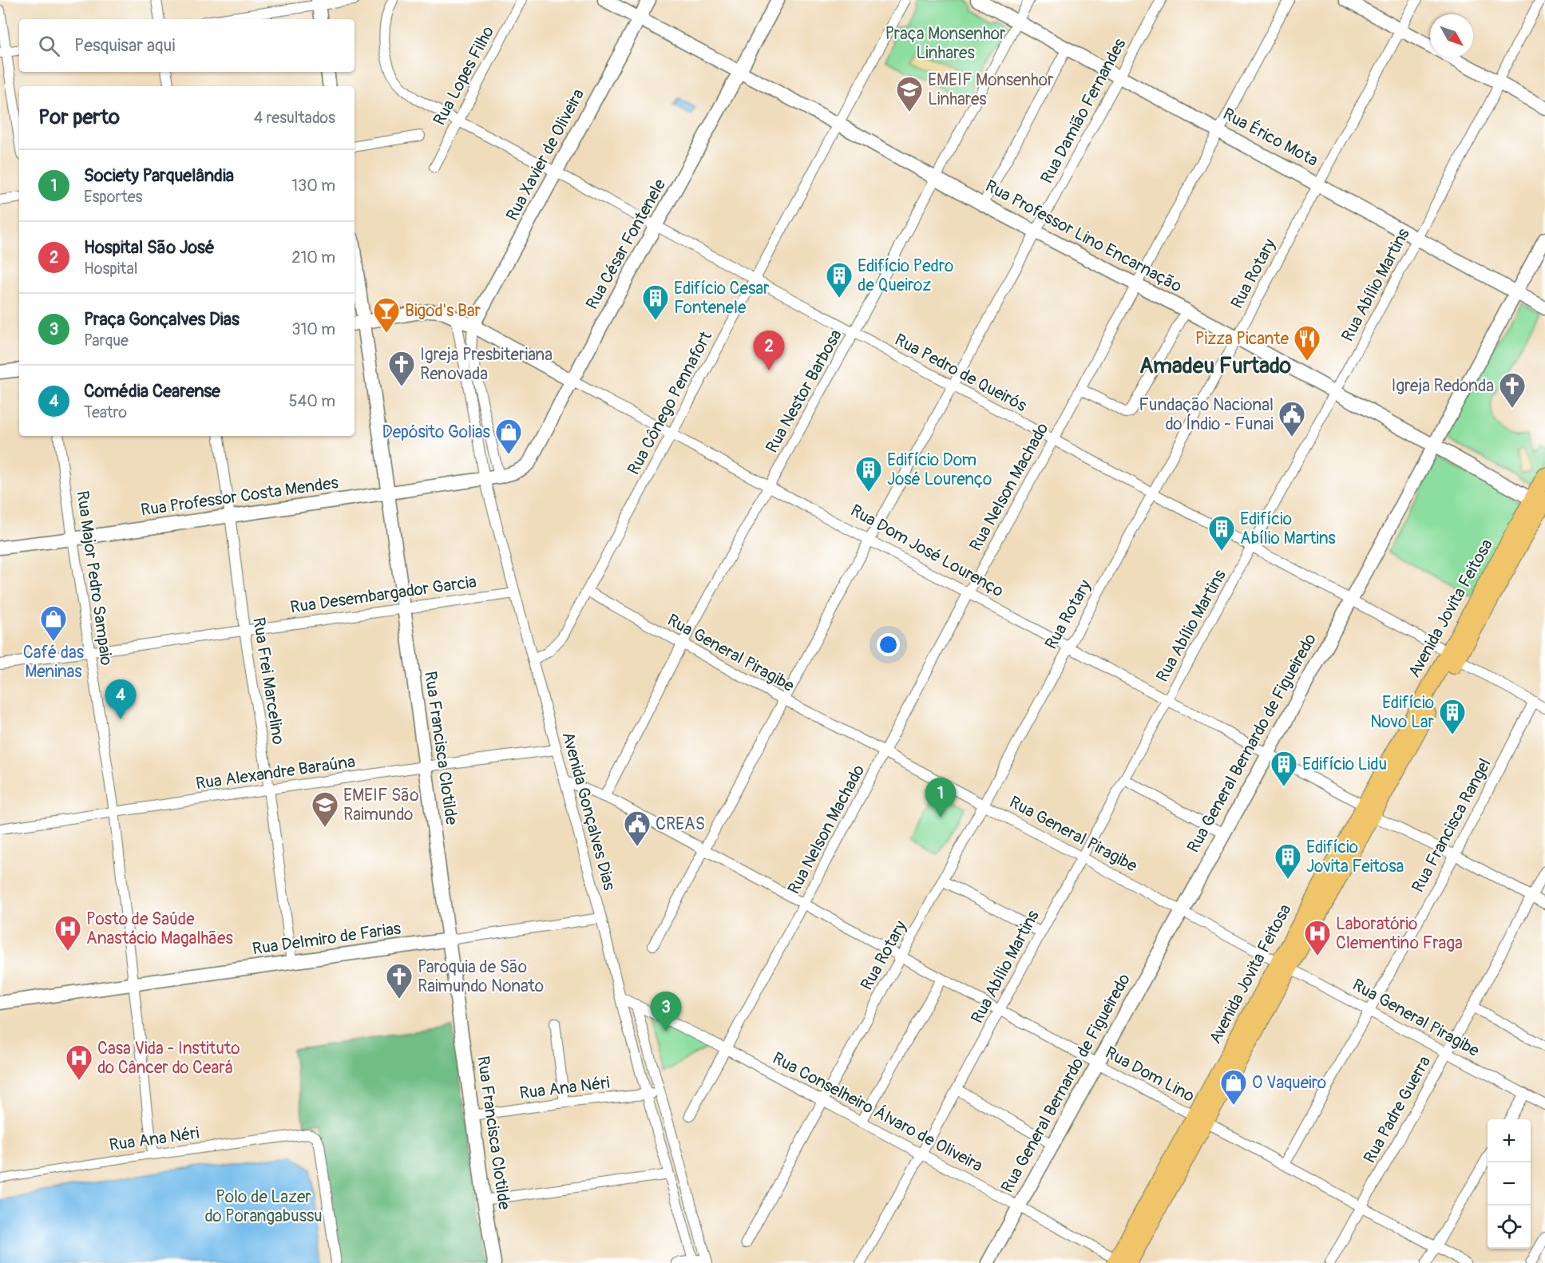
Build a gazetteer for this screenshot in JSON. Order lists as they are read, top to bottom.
{
  "streets": {
    "main road": ["Avenida Jovita Feitosa"],
    "street": [
      "Rua Lopes Filho",
      "Rua Damião Fernandes",
      "Rua Érico Mota",
      "Rua Xavier de Oliveira",
      "Rua Professor Lino Encarnação",
      "Rua César Fontenele",
      "Rua Rotary",
      "Rua Abílio Martins",
      "Rua Pedro de Queirós",
      "Rua Nestor Barbosa",
      "Rua Cônego Pennafort",
      "Rua Nelson Machado",
      "Rua Professor Costa Mendes",
      "Rua Dom José Lourenço",
      "Rua Major Pedro Sampaio",
      "Rua Desembargador Garcia",
      "Rua General Piragibe",
      "Rua Frei Marcelino",
      "Rua General Bernardo de Figueiredo",
      "Rua Francisca Clotilde",
      "Rua Alexandre Baraúna",
      "Avenida Gonçalves Dias",
      "Rua Francisca Rangel",
      "Rua Delmiro de Farias",
      "Rua Dom Lino",
      "Rua Ana Néri",
      "Rua Padre Guerra",
      "Rua Conselheiro Álvaro de Oliveira"
    ]
  },
  "crossings": [
    ["Rua Lopes Filho", "Rua Pedro de Queirós"],
    ["Rua Damião Fernandes", "Rua Érico Mota"],
    ["Rua Damião Fernandes", "Rua Professor Lino Encarnação"],
    ["Rua Damião Fernandes", "Rua Pedro de Queirós"],
    ["Rua Damião Fernandes", "Rua Dom José Lourenço"],
    ["Rua Damião Fernandes", "Rua General Piragibe"],
    ["Rua Damião Fernandes", "Rua Dom Lino"],
    ["Rua Érico Mota", "Rua Rotary"],
    ["Rua Érico Mota", "Rua Abílio Martins"],
    ["Rua Érico Mota", "Rua Nestor Barbosa"],
    ["Rua Érico Mota", "Rua Nelson Machado"],
    ["Rua Érico Mota", "Rua General Bernardo de Figueiredo"],
    ["Rua Xavier de Oliveira", "Rua Professor Lino Encarnação"],
    ["Rua Xavier de Oliveira", "Rua Pedro de Queirós"],
    ["Rua Xavier de Oliveira", "Rua Dom José Lourenço"],
    ["Rua Xavier de Oliveira", "Avenida Gonçalves Dias"],
    ["Rua Professor Lino Encarnação", "Rua César Fontenele"],
    ["Rua Professor Lino Encarnação", "Rua Rotary"],
    ["Rua Professor Lino Encarnação", "Rua Abílio Martins"],
    ["Rua Professor Lino Encarnação", "Rua Nestor Barbosa"],
    ["Rua Professor Lino Encarnação", "Rua Cônego Pennafort"],
    ["Rua Professor Lino Encarnação", "Rua Nelson Machado"],
    ["Rua Professor Lino Encarnação", "Avenida Jovita Feitosa"],
    ["Rua Professor Lino Encarnação", "Rua General Bernardo de Figueiredo"],
    ["Rua César Fontenele", "Rua Pedro de Queirós"],
    ["Rua César Fontenele", "Rua Professor Costa Mendes"],
    ["Rua César Fontenele", "Rua Dom José Lourenço"],
    ["Rua César Fontenele", "Avenida Gonçalves Dias"],
    ["Rua Rotary", "Rua Pedro de Queirós"],
    ["Rua Rotary", "Rua Dom José Lourenço"],
    ["Rua Rotary", "Rua General Piragibe"],
    ["Rua Rotary", "Rua Dom Lino"],
    ["Rua Rotary", "Rua Conselheiro Álvaro de Oliveira"],
    ["Rua Abílio Martins", "Rua Pedro de Queirós"],
    ["Rua Abílio Martins", "Rua Dom José Lourenço"],
    ["Rua Abílio Martins", "Rua General Piragibe"],
    ["Rua Abílio Martins", "Rua Dom Lino"],
    ["Rua Abílio Martins", "Rua Conselheiro Álvaro de Oliveira"],
    ["Rua Pedro de Queirós", "Rua Nestor Barbosa"],
    ["Rua Pedro de Queirós", "Rua Cônego Pennafort"],
    ["Rua Pedro de Queirós", "Rua Nelson Machado"],
    ["Rua Pedro de Queirós", "Avenida Jovita Feitosa"],
    ["Rua Pedro de Queirós", "Rua General Bernardo de Figueiredo"],
    ["Rua Pedro de Queirós", "Rua Francisca Rangel"],
    ["Rua Nestor Barbosa", "Rua Dom José Lourenço"],
    ["Rua Nestor Barbosa", "Rua General Piragibe"],
    ["Rua Nestor Barbosa", "Rua Dom Lino"],
    ["Rua Cônego Pennafort", "Rua Dom José Lourenço"],
    ["Rua Cônego Pennafort", "Rua General Piragibe"],
    ["Rua Cônego Pennafort", "Avenida Gonçalves Dias"],
    ["Rua Nelson Machado", "Rua Dom José Lourenço"],
    ["Rua Nelson Machado", "Rua General Piragibe"],
    ["Rua Nelson Machado", "Rua Dom Lino"],
    ["Rua Nelson Machado", "Rua Conselheiro Álvaro de Oliveira"],
    ["Rua Professor Costa Mendes", "Rua Major Pedro Sampaio"],
    ["Rua Professor Costa Mendes", "Rua Frei Marcelino"],
    ["Rua Professor Costa Mendes", "Rua Francisca Clotilde"],
    ["Rua Professor Costa Mendes", "Avenida Gonçalves Dias"],
    ["Rua Dom José Lourenço", "Avenida Jovita Feitosa"],
    ["Rua Dom José Lourenço", "Rua General Bernardo de Figueiredo"],
    ["Rua Dom José Lourenço", "Rua Francisca Clotilde"],
    ["Rua Dom José Lourenço", "Avenida Gonçalves Dias"],
    ["Rua Dom José Lourenço", "Rua Francisca Rangel"],
    ["Rua Dom José Lourenço", "Rua Padre Guerra"],
    ["Rua Major Pedro Sampaio", "Rua Desembargador Garcia"],
    ["Rua Major Pedro Sampaio", "Rua Alexandre Baraúna"],
    ["Rua Major Pedro Sampaio", "Rua Delmiro de Farias"],
    ["Rua Major Pedro Sampaio", "Rua Ana Néri"],
    ["Rua Desembargador Garcia", "Rua Frei Marcelino"],
    ["Rua Desembargador Garcia", "Rua Francisca Clotilde"],
    ["Rua Desembargador Garcia", "Avenida Gonçalves Dias"],
    ["Avenida Jovita Feitosa", "Rua General Piragibe"],
    ["Avenida Jovita Feitosa", "Rua Dom Lino"],
    ["Avenida Jovita Feitosa", "Rua Conselheiro Álvaro de Oliveira"],
    ["Rua General Piragibe", "Rua General Bernardo de Figueiredo"],
    ["Rua General Piragibe", "Rua Francisca Rangel"],
    ["Rua General Piragibe", "Rua Padre Guerra"],
    ["Rua Frei Marcelino", "Rua Alexandre Baraúna"],
    ["Rua Frei Marcelino", "Rua Delmiro de Farias"],
    ["Rua General Bernardo de Figueiredo", "Rua Dom Lino"],
    ["Rua General Bernardo de Figueiredo", "Rua Conselheiro Álvaro de Oliveira"],
    ["Rua Francisca Clotilde", "Rua Alexandre Baraúna"],
    ["Rua Francisca Clotilde", "Rua Delmiro de Farias"],
    ["Rua Francisca Clotilde", "Rua Ana Néri"],
    ["Rua Alexandre Baraúna", "Avenida Gonçalves Dias"],
    ["Avenida Gonçalves Dias", "Rua Delmiro de Farias"],
    ["Avenida Gonçalves Dias", "Rua Dom Lino"],
    ["Avenida Gonçalves Dias", "Rua Ana Néri"],
    ["Avenida Gonçalves Dias", "Rua Conselheiro Álvaro de Oliveira"],
    ["Rua Francisca Rangel", "Rua Dom Lino"],
    ["Rua Dom Lino", "Rua Padre Guerra"]
  ],
  "districts": ["Amadeu Furtado"],
  "parks": ["Praça Monsenhor Linhares", "Polo de Lazer do Porangabussu"],
  "places": {
    "school or university": ["EMEIF Monsenhor Linhares", "EMEIF São Raimundo"],
    "building": [
      "Edifício Pedro de Queiroz",
      "Edifício Cesar Fontenele",
      "Edifício Dom José Lourenço",
      "Edifício Abílio Martins",
      "Edifício Novo Lar",
      "Edifício Lidu",
      "Edifício Jovita Feitosa"
    ],
    "bar": ["Bigod's Bar"],
    "restaurant": ["Pizza Picante"],
    "church": ["Igreja Presbiteriana Renovada", "Igreja Redonda", "Paroquia de São Raimundo Nonato"],
    "public building": ["Fundação Nacional do Índio - Funai", "CREAS"],
    "shop": ["Depósito Golias", "Café das Meninas", "O Vaqueiro"],
    "hospital": ["Posto de Saúde Anastácio Magalhães", "Laboratório Clementino Fraga", "Casa Vida - Instituto do Câncer do Ceará"]
  },
  "north": "bottom right",
  "page": {
    "search": "Pesquisar aqui",
    "heading": ["Por perto", "4 resultados"],
    "list": [
      {
        "mark": "1",
        "name": "Society Parquelândia",
        "note": "Esportes",
        "value": "130 m"
      },
      {
        "mark": "2",
        "name": "Hospital São José",
        "note": "Hospital",
        "value": "210 m"
      },
      {
        "mark": "3",
        "name": "Praça Gonçalves Dias",
        "note": "Parque",
        "value": "310 m"
      },
      {
        "mark": "4",
        "name": "Comédia Cearense",
        "note": "Teatro",
        "value": "540 m"
      }
    ],
    "pins": [
      "2",
      "4",
      "1",
      "3"
    ],
    "map_buttons": ["+", "−"]
  }
}
